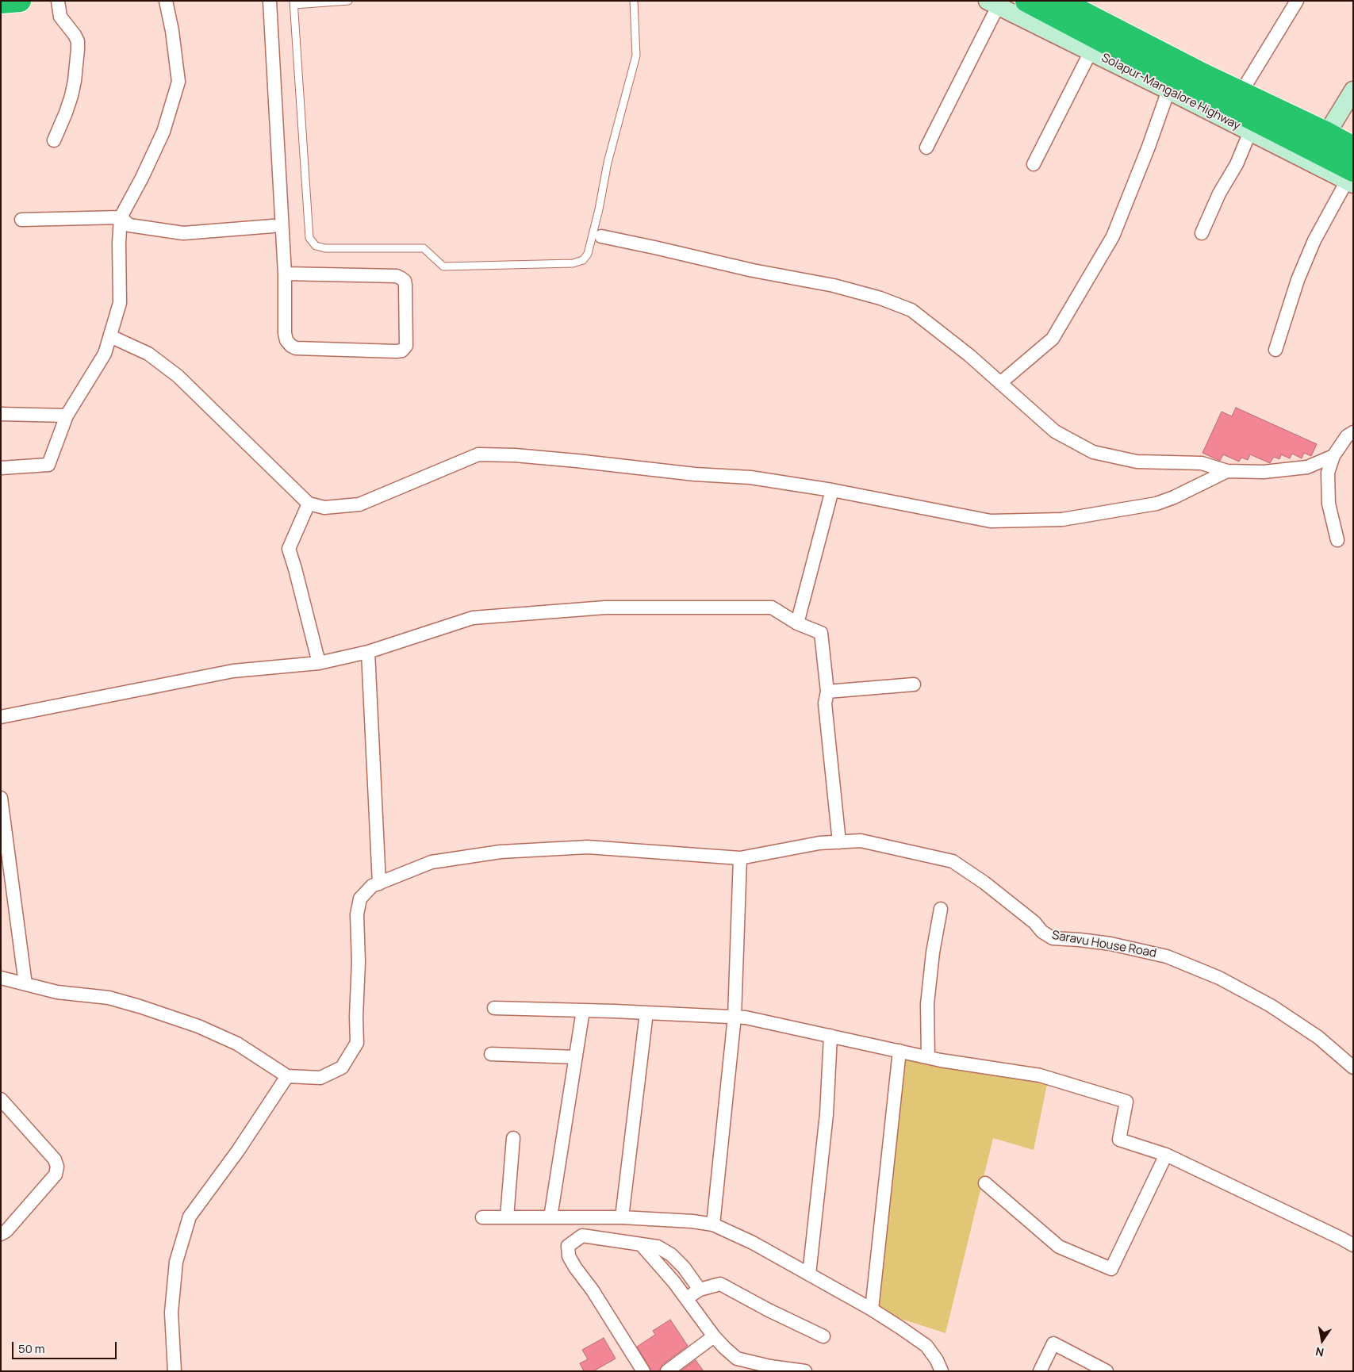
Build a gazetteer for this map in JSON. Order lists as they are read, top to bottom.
{
  "streets": {
    "street": ["Solapur-Mangalore Highway", "Saravu House Road"]
  },
  "scale_bar": "50 m",
  "north": "bottom"
}
